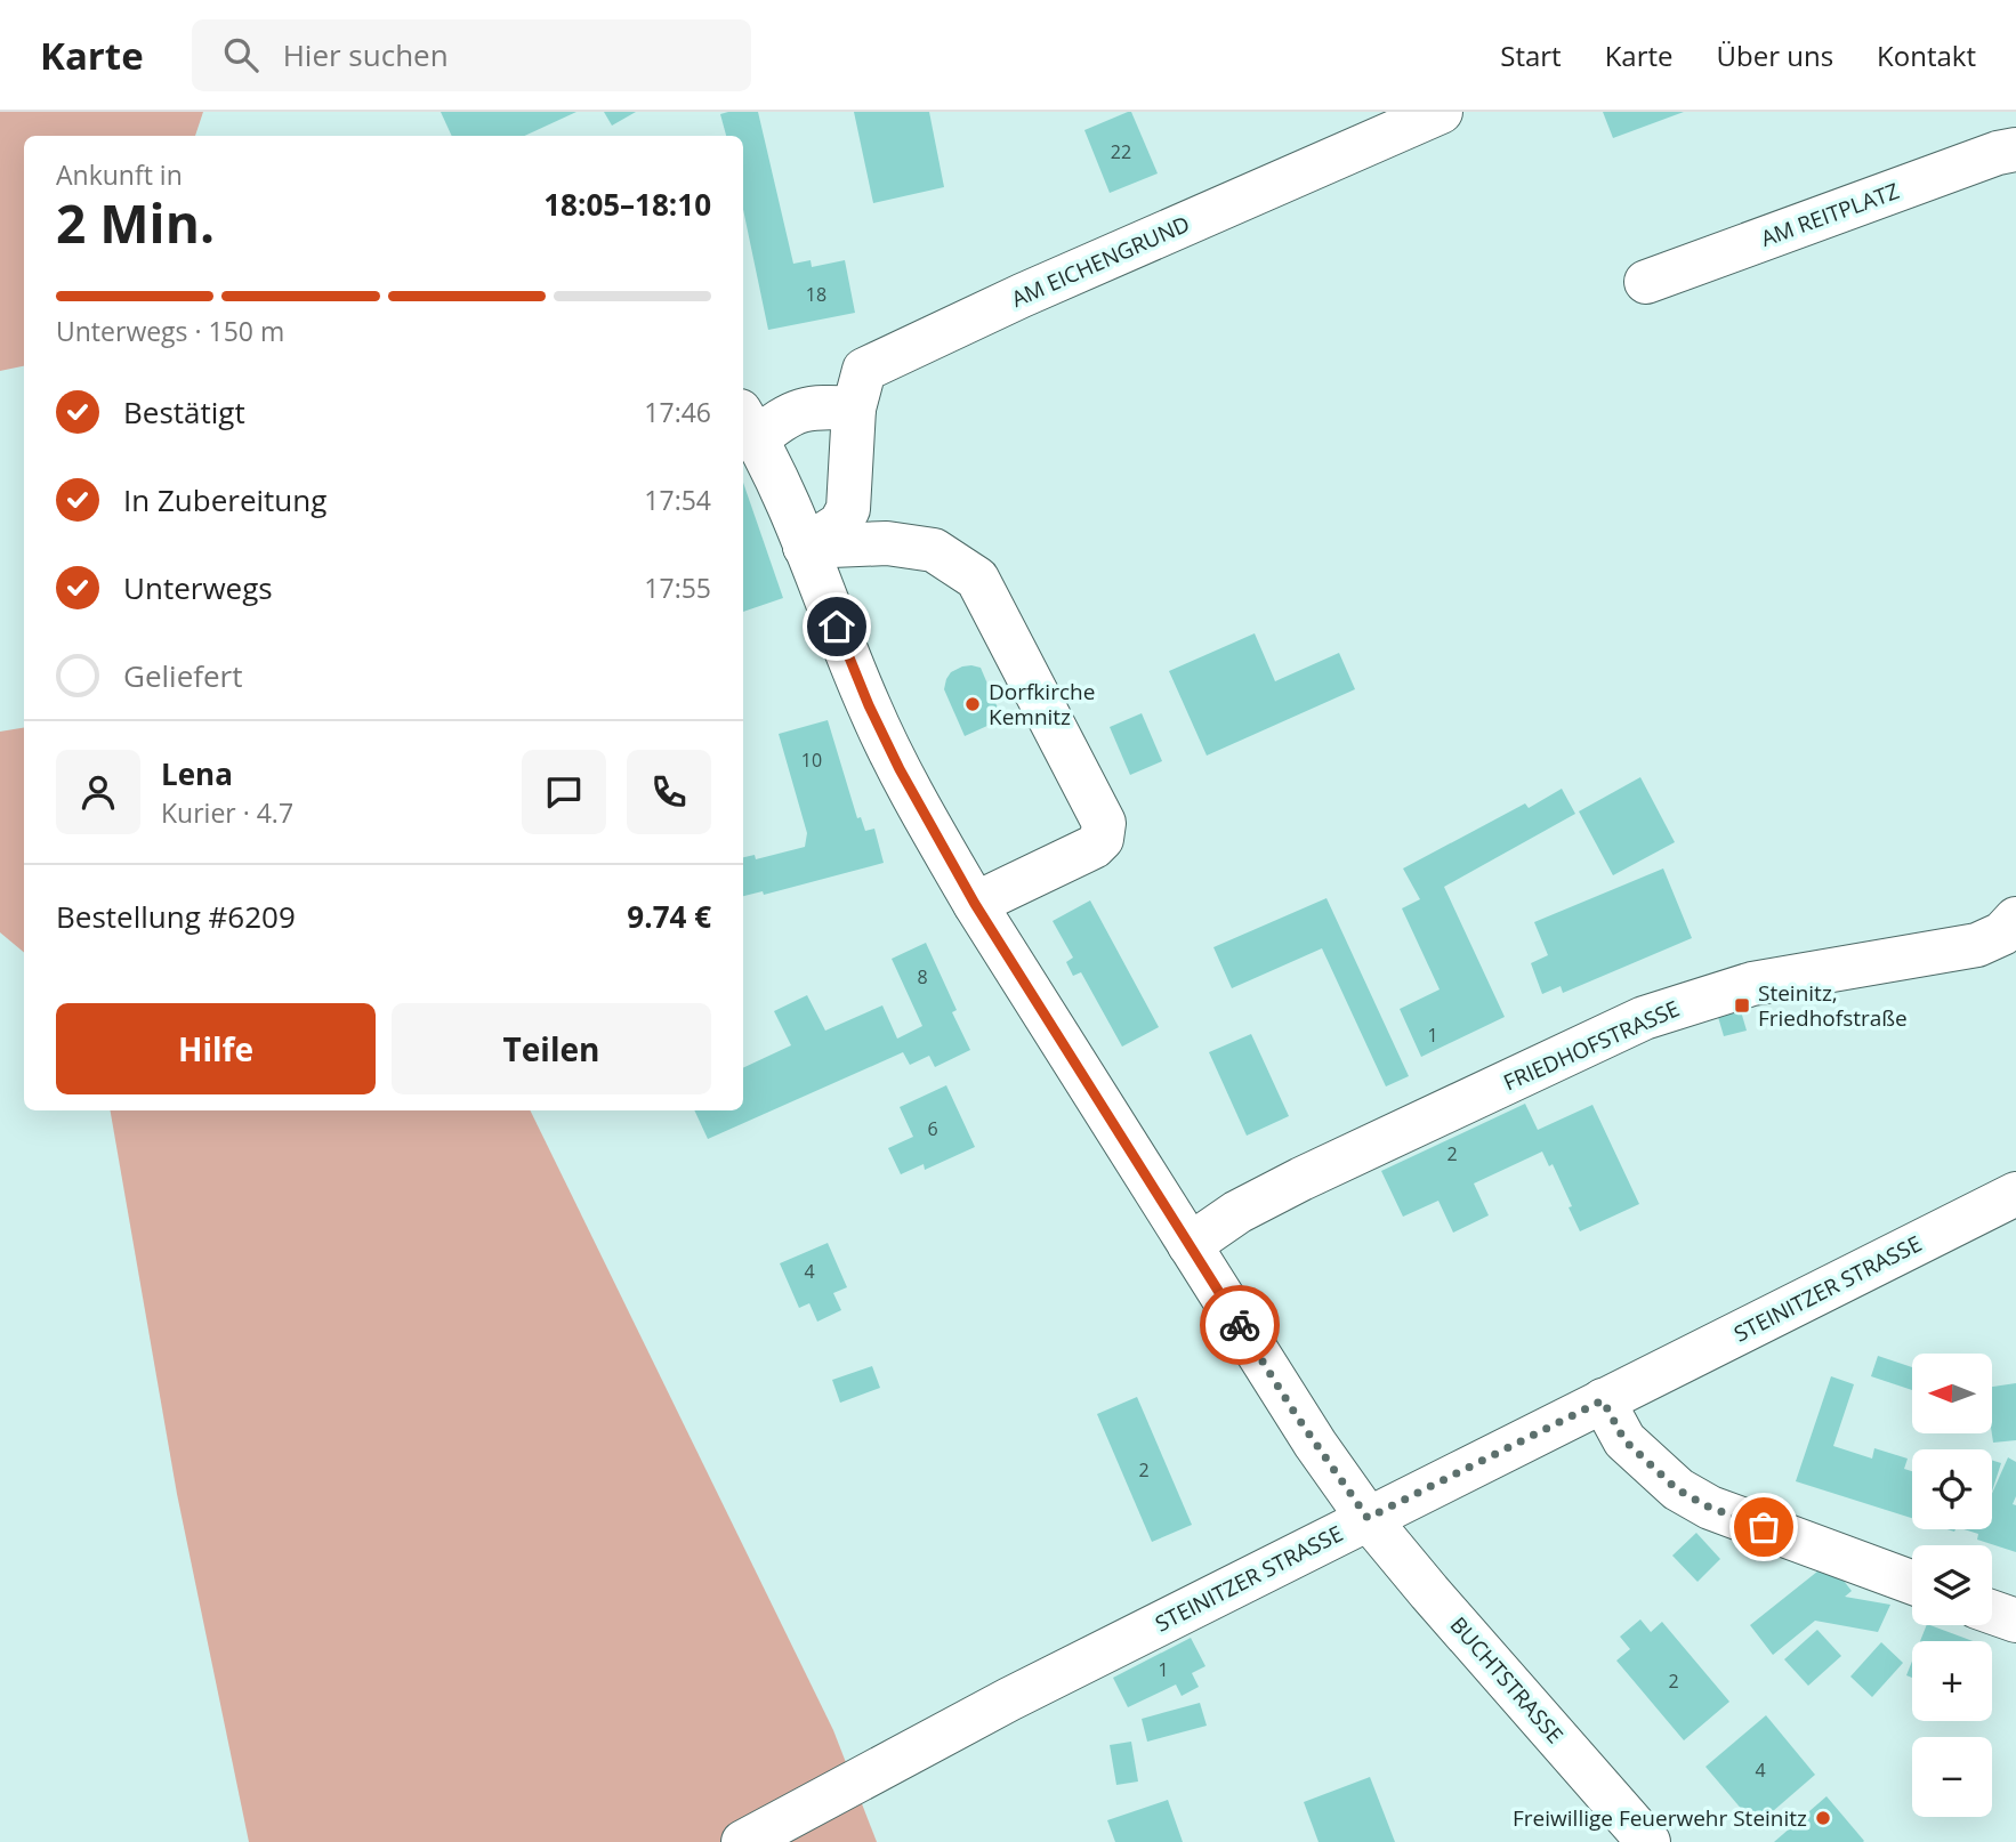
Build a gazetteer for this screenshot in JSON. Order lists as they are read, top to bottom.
{
  "streets": {
    "street": [
      "AM REITPLATZ",
      "AM EICHENGRUND",
      "FRIEDHOFSTRASSE",
      "STEINITZER STRASSE",
      "BUCHTSTRASSE"
    ]
  },
  "crossings": [
    ["AM EICHENGRUND", "BUCHTSTRASSE"],
    ["FRIEDHOFSTRASSE", "BUCHTSTRASSE"],
    ["STEINITZER STRASSE", "BUCHTSTRASSE"]
  ],
  "places": {
    "other": ["Dorfkirche Kemnitz", "Freiwillige Feuerwehr Steinitz"],
    "transit": ["Steinitz, Friedhofstraße"]
  },
  "house_numbers": [
    "22",
    "18",
    "10",
    "8",
    "1",
    "6",
    "2",
    "4",
    "2",
    "1",
    "2",
    "4"
  ],
  "north": "left",
  "page": {
    "header": "Karte",
    "search": "Hier suchen",
    "nav": [
      "Start",
      "Karte",
      "Über uns",
      "Kontakt"
    ],
    "heading": ["2 Min.", "Ankunft in", "18:05–18:10"],
    "panel": [
      "Lena",
      "Kurier · 4.7",
      "Bestellung #6209",
      "9.74 €"
    ],
    "bar": "Unterwegs · 150 m",
    "list": [
      ["Bestätigt", "17:46"],
      ["In Zubereitung", "17:54"],
      ["Unterwegs", "17:55"],
      "Geliefert"
    ],
    "buttons": ["Hilfe", "Teilen"],
    "map_buttons": ["+", "−"]
  }
}
